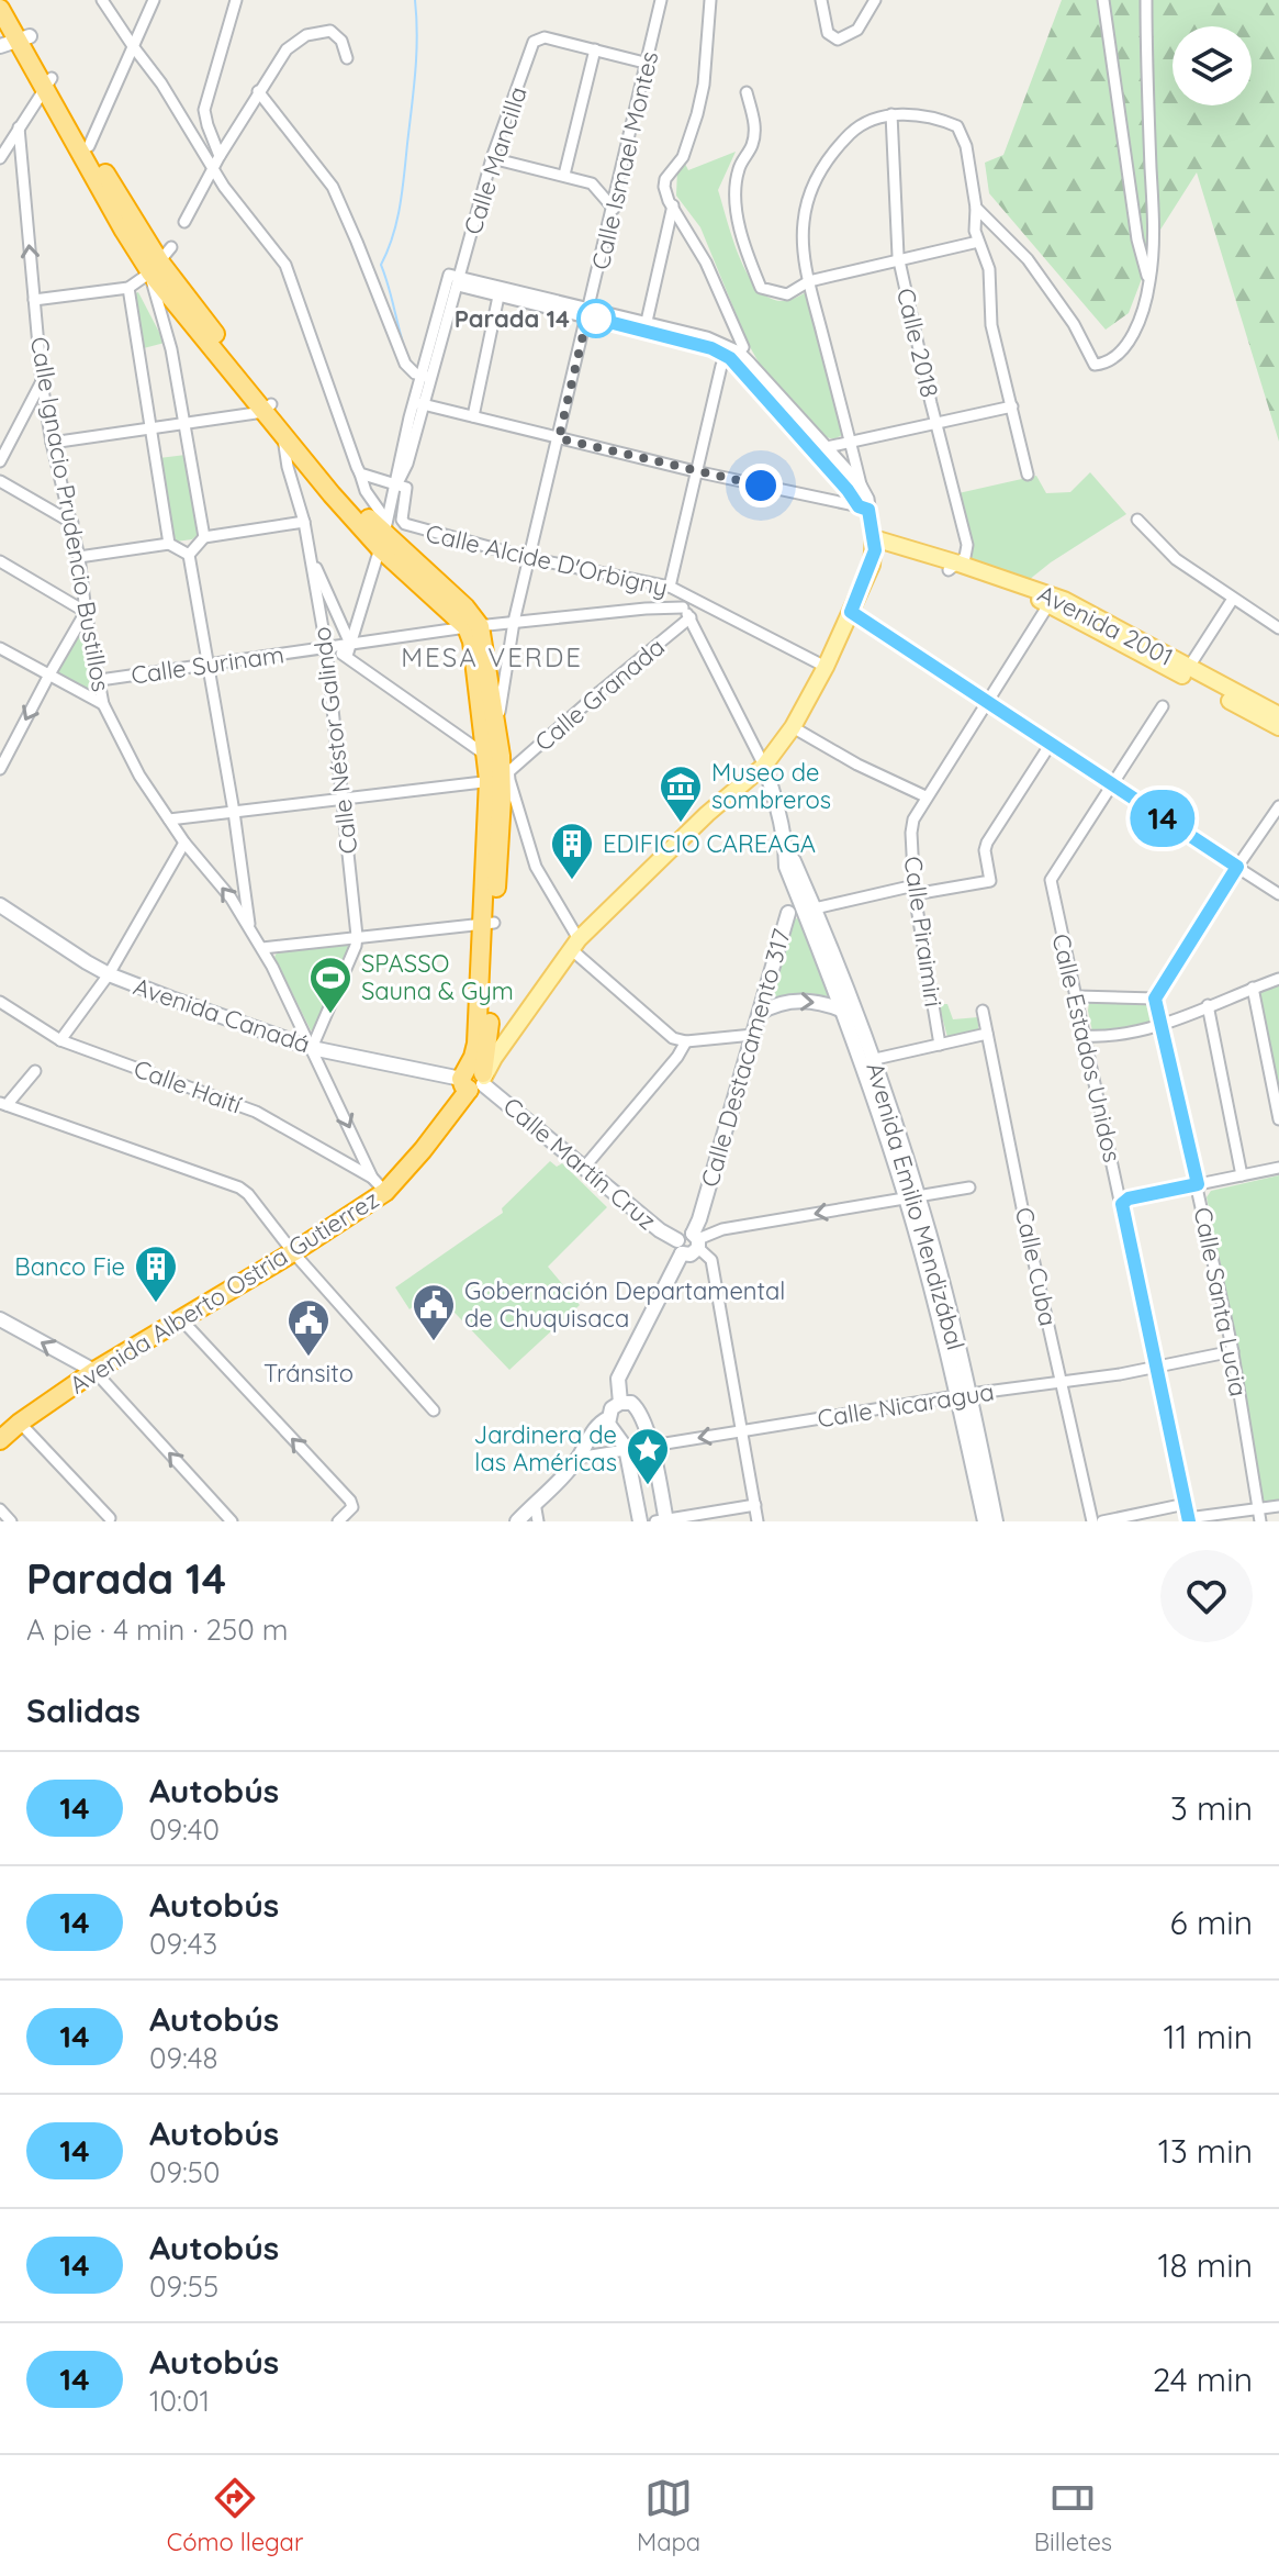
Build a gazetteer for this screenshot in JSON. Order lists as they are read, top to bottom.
{
  "streets": {
    "highway": ["Avenida Alberto Ostria Gutierrez"],
    "main road": [
      "Avenida 2001",
      "Avenida Canadá",
      "Calle Destacamento 317",
      "Calle Martín Cruz",
      "Avenida Emilio Mendizábal"
    ],
    "street": [
      "Calle Mancilla",
      "Calle Ismael Montes",
      "Calle 2018",
      "Calle Ignacio Prudencio Bustillos",
      "Calle Alcide D'Orbigny",
      "Calle Surinam",
      "Calle Granada",
      "Calle Néstor Galindo",
      "Calle Piraimiri",
      "Calle Estados Unidos",
      "Calle Haití",
      "Calle Cuba",
      "Calle Santa Lucia",
      "Calle Nicaragua"
    ]
  },
  "crossings": [
    ["Calle Mancilla", "Calle Alcide D'Orbigny"],
    ["Calle Ismael Montes", "Calle Alcide D'Orbigny"],
    ["Calle Ismael Montes", "Calle Surinam"],
    ["Calle 2018", "Avenida 2001"],
    ["Calle Ignacio Prudencio Bustillos", "Calle Surinam"],
    ["Calle Ignacio Prudencio Bustillos", "Calle Néstor Galindo"],
    ["Calle Ignacio Prudencio Bustillos", "Avenida Canadá"],
    ["Calle Ignacio Prudencio Bustillos", "Calle Haití"],
    ["Calle Ignacio Prudencio Bustillos", "Avenida Alberto Ostria Gutierrez"],
    ["Calle Alcide D'Orbigny", "Calle Surinam"],
    ["Calle Alcide D'Orbigny", "Avenida Emilio Mendizábal"],
    ["Avenida 2001", "Calle Piraimiri"],
    ["Calle Surinam", "Calle Néstor Galindo"],
    ["Calle Surinam", "Avenida Emilio Mendizábal"],
    ["Calle Granada", "Avenida Emilio Mendizábal"],
    ["Calle Néstor Galindo", "Avenida Canadá"],
    ["Avenida Canadá", "Calle Martín Cruz"],
    ["Avenida Canadá", "Avenida Alberto Ostria Gutierrez"],
    ["Calle Estados Unidos", "Calle Nicaragua"],
    ["Calle Destacamento 317", "Avenida Emilio Mendizábal"],
    ["Calle Martín Cruz", "Avenida Alberto Ostria Gutierrez"],
    ["Avenida Emilio Mendizábal", "Calle Nicaragua"],
    ["Calle Cuba", "Calle Nicaragua"],
    ["Calle Santa Lucia", "Calle Nicaragua"]
  ],
  "districts": ["MESA VERDE"],
  "places": {
    "other": ["Parada 14"],
    "museum": ["Museo de sombreros"],
    "building": ["EDIFICIO CAREAGA", "Banco Fie"],
    "sports": ["SPASSO Sauna & Gym"],
    "public building": ["Gobernación Departamental de Chuquisaca", "Tránsito"],
    "place": ["Jardinera de las Américas"]
  },
  "lines": ["bus line 14"],
  "page": {
    "on_map": "14",
    "heading": [
      ["Parada 14", "A pie · 4 min · 250 m"],
      "Salidas"
    ],
    "list": [
      {
        "mark": "14",
        "name": "Autobús",
        "note": "09:40",
        "value": "3 min"
      },
      {
        "mark": "14",
        "name": "Autobús",
        "note": "09:43",
        "value": "6 min"
      },
      {
        "mark": "14",
        "name": "Autobús",
        "note": "09:48",
        "value": "11 min"
      },
      {
        "mark": "14",
        "name": "Autobús",
        "note": "09:50",
        "value": "13 min"
      },
      {
        "mark": "14",
        "name": "Autobús",
        "note": "09:55",
        "value": "18 min"
      },
      {
        "mark": "14",
        "name": "Autobús",
        "note": "10:01",
        "value": "24 min"
      }
    ],
    "tabs": ["Cómo llegar", "Mapa", "Billetes"]
  }
}
